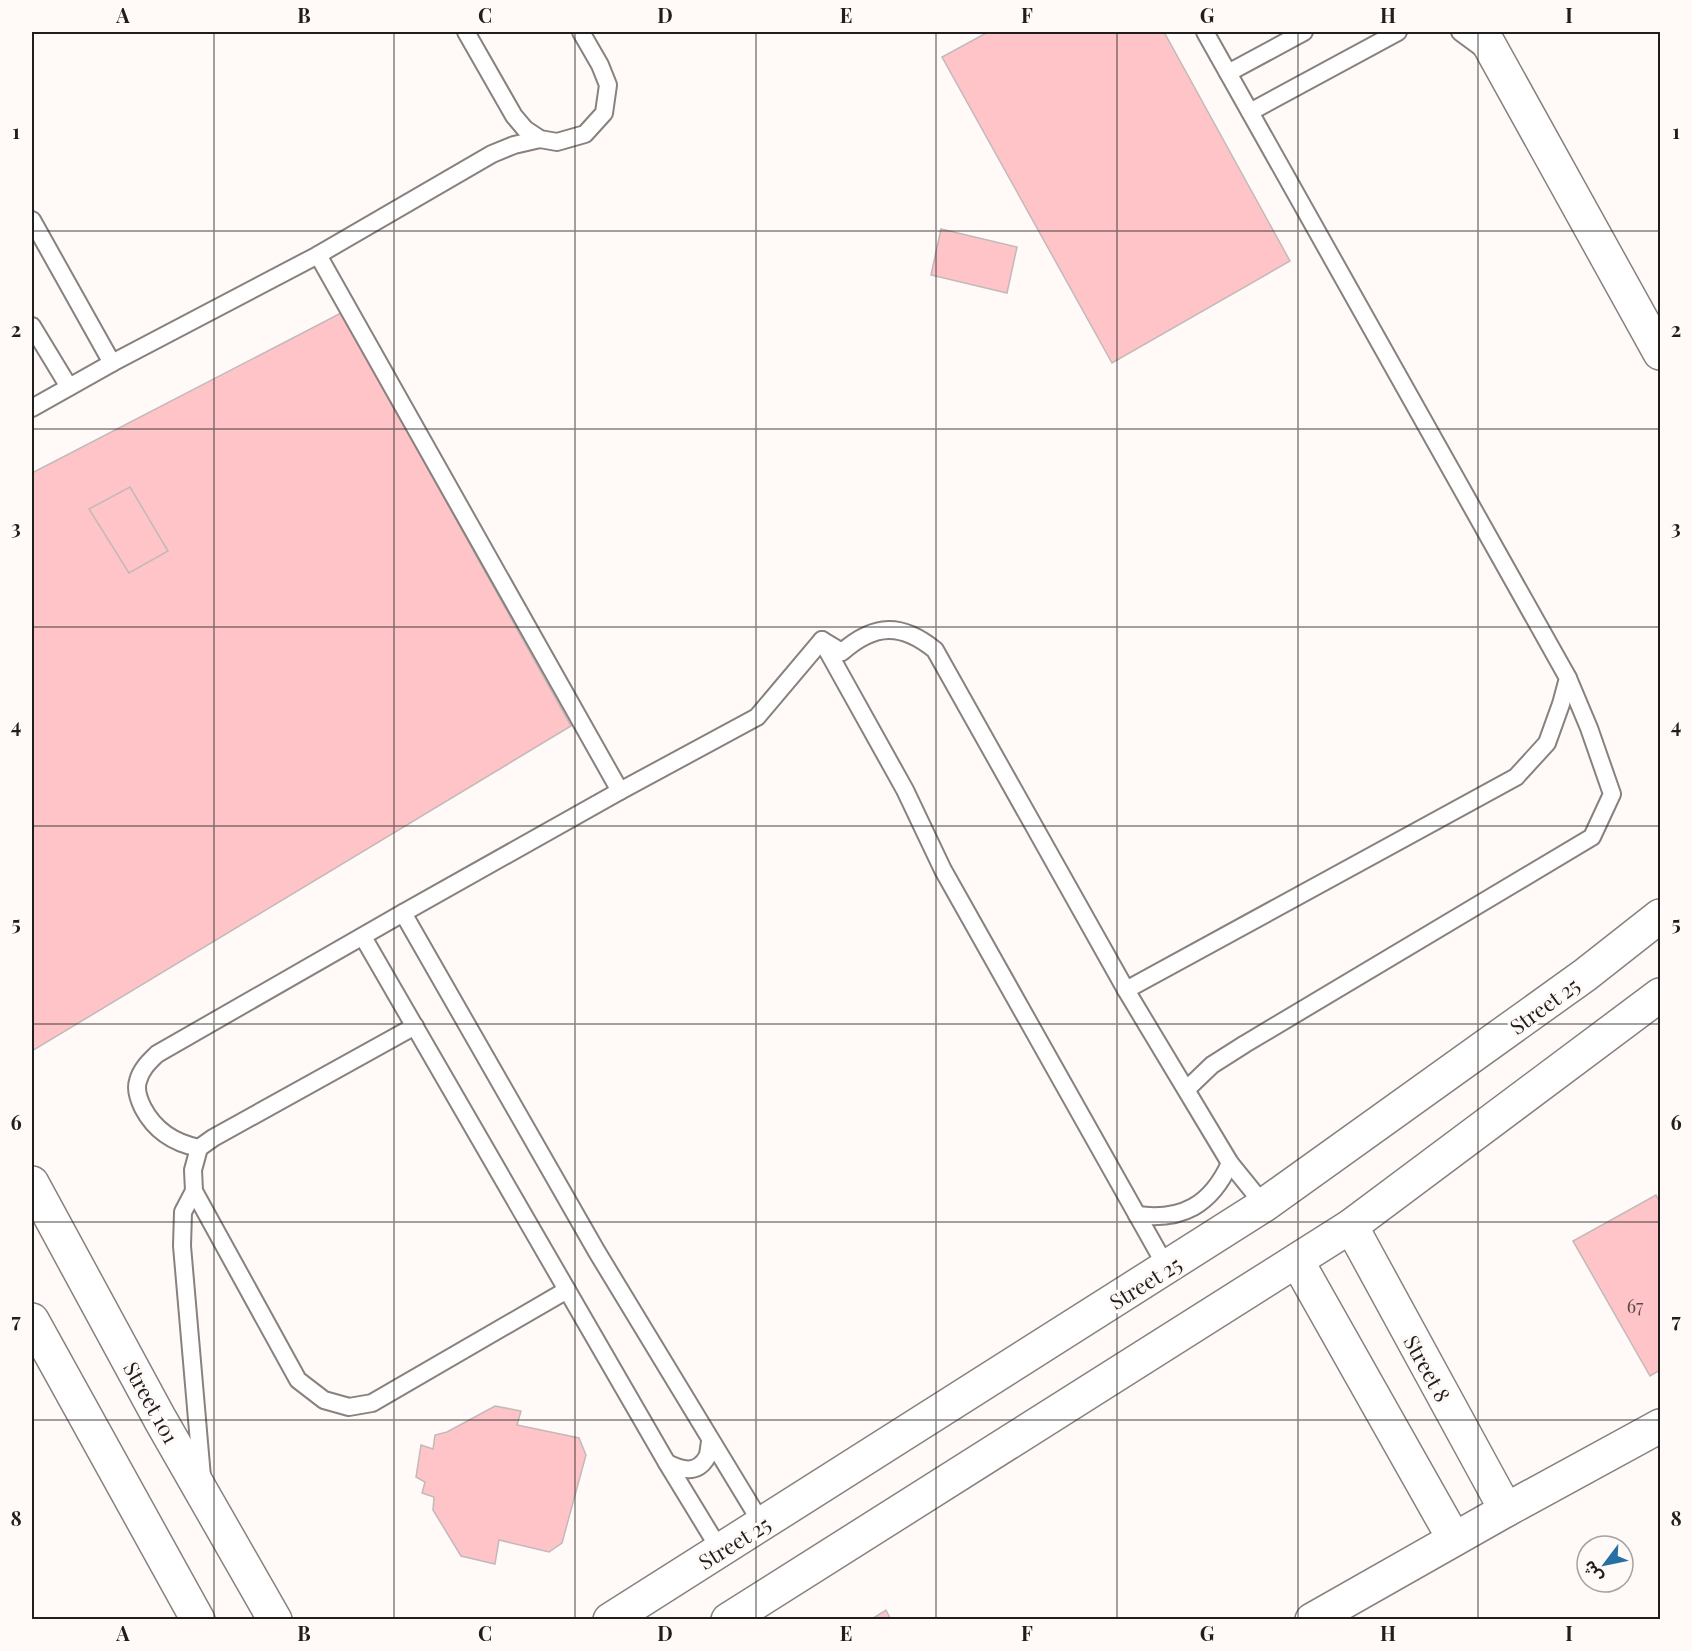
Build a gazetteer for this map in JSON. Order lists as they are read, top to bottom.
{
  "streets": {
    "main road": ["Street 25", "Street 8", "Street 101"]
  },
  "house_numbers": ["67"],
  "north": "bottom left",
  "grid": {
    "columns": [
      "A",
      "B",
      "C",
      "D",
      "E",
      "F",
      "G",
      "H",
      "I"
    ],
    "rows": [
      "1",
      "2",
      "3",
      "4",
      "5",
      "6",
      "7",
      "8"
    ]
  }
}
